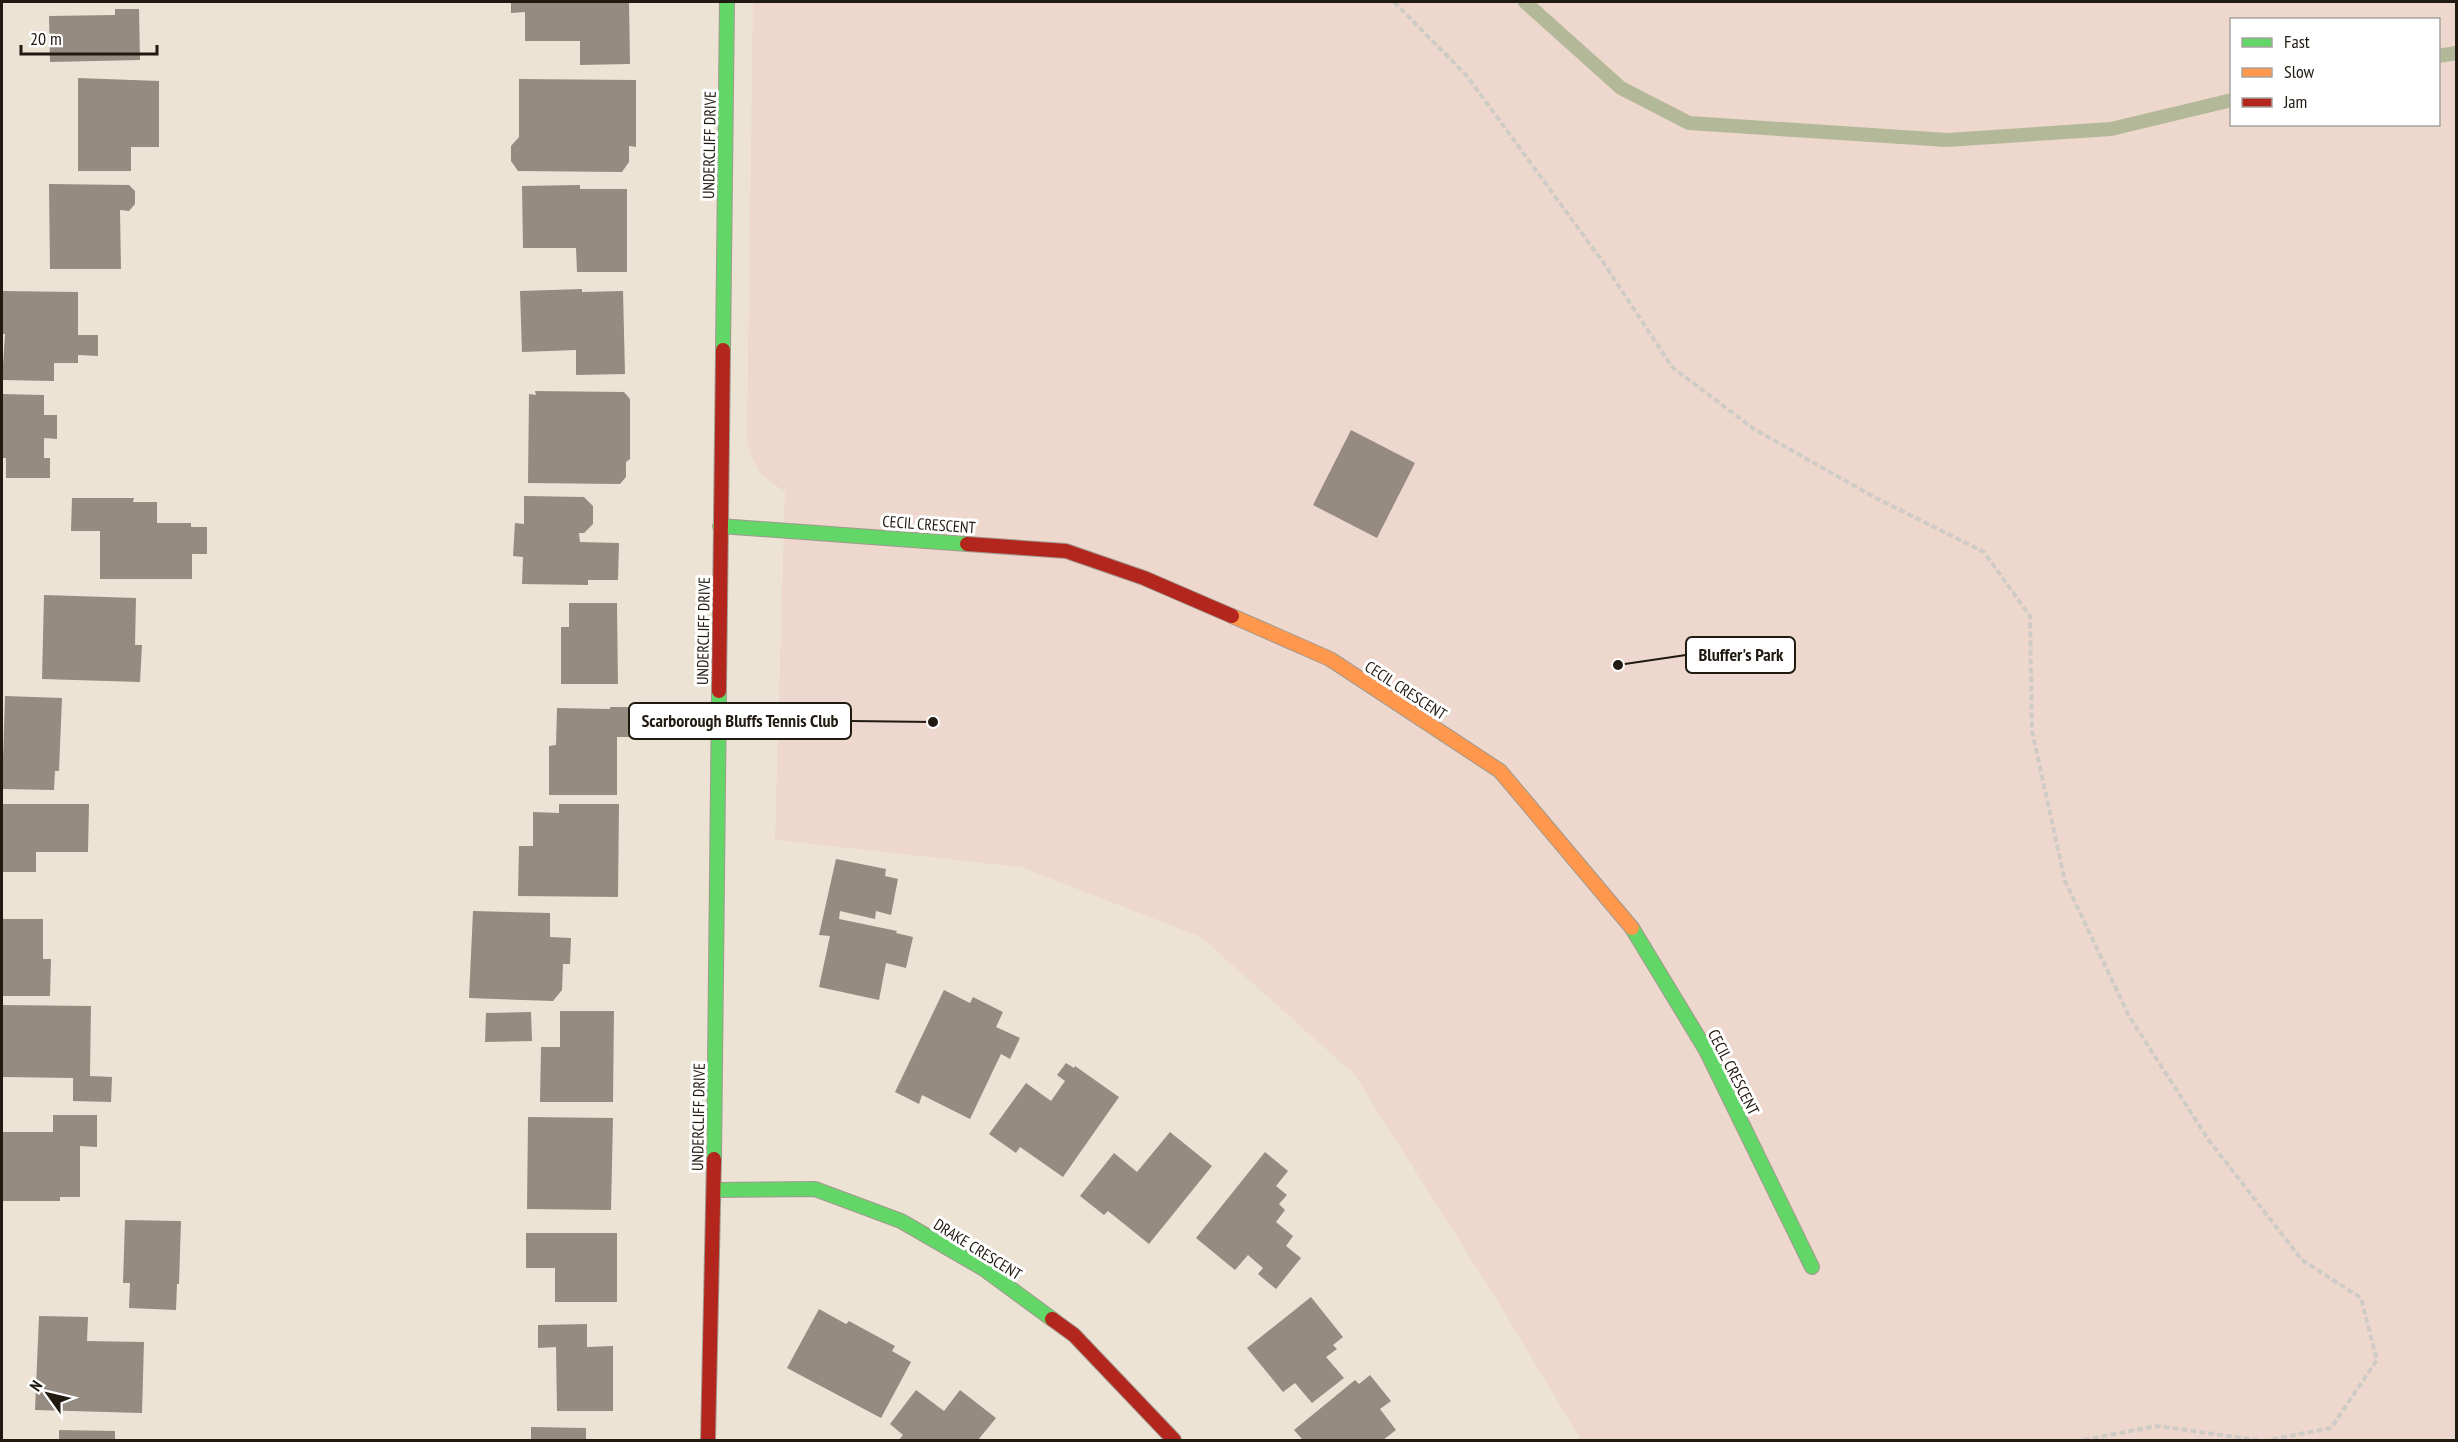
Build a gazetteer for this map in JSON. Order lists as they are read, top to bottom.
{
  "streets": {
    "street": ["UNDERCLIFF DRIVE", "CECIL CRESCENT", "DRAKE CRESCENT"]
  },
  "crossings": [
    ["UNDERCLIFF DRIVE", "CECIL CRESCENT"],
    ["UNDERCLIFF DRIVE", "DRAKE CRESCENT"]
  ],
  "places": ["Bluffer's Park", "Scarborough Bluffs Tennis Club"],
  "legend": ["Fast", "Slow", "Jam"],
  "scale_bar": "20 m",
  "north": "top left"
}
